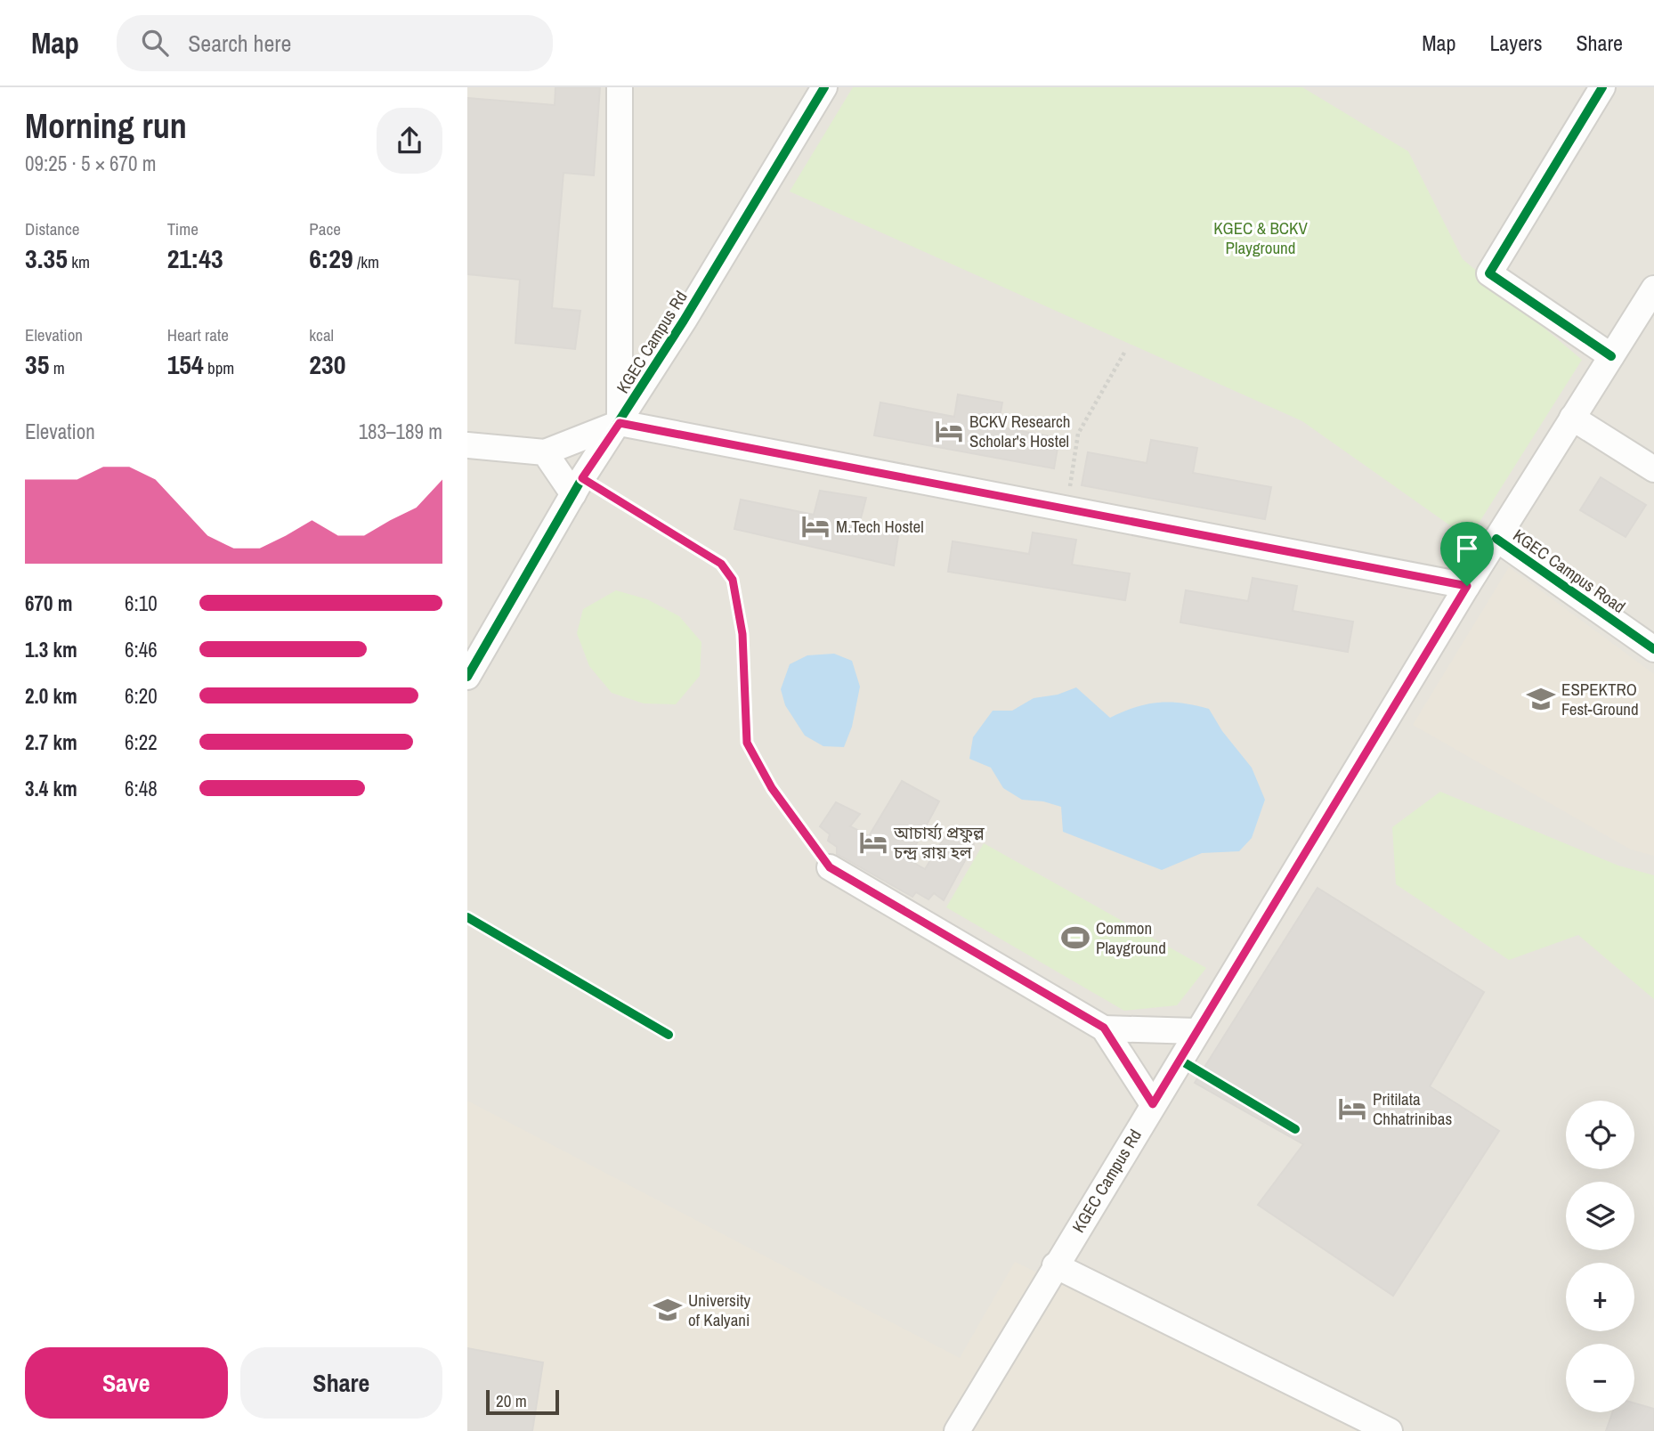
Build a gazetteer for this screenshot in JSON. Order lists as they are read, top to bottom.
{
  "streets": {
    "street": ["KGEC Campus Rd", "KGEC Campus Road"]
  },
  "crossings": [
    ["KGEC Campus Rd", "KGEC Campus Road"]
  ],
  "parks": ["KGEC & BCKV Playground"],
  "places": {
    "hotel": [
      "BCKV Research Scholar's Hostel",
      "M.Tech Hostel",
      "আচার্য্য প্রফুল্ল চন্দ্র রায় হল",
      "Pritilata Chhatrinibas"
    ],
    "school or university": ["ESPEKTRO Fest-Ground", "University of Kalyani"],
    "sports": ["Common Playground"]
  },
  "scale_bar": "20 m",
  "page": {
    "header": "Map",
    "search": "Search here",
    "nav": ["Map", "Layers", "Share"],
    "heading": ["Morning run", "09:25 · 5 × 670 m"],
    "stats": [
      ["Distance", "3.35 km"],
      ["Time", "21:43"],
      ["Pace", "6:29 /km"],
      ["Elevation", "35 m"],
      ["Heart rate", "154 bpm"],
      ["kcal", "230"]
    ],
    "chart": ["Elevation", "183–189 m"],
    "list": [
      {
        "name": "670 m",
        "note": "6:10"
      },
      {
        "name": "1.3 km",
        "note": "6:46"
      },
      {
        "name": "2.0 km",
        "note": "6:20"
      },
      {
        "name": "2.7 km",
        "note": "6:22"
      },
      {
        "name": "3.4 km",
        "note": "6:48"
      }
    ],
    "map_buttons": ["+", "−"],
    "buttons": ["Save", "Share"],
    "scale": "20 m"
  }
}
